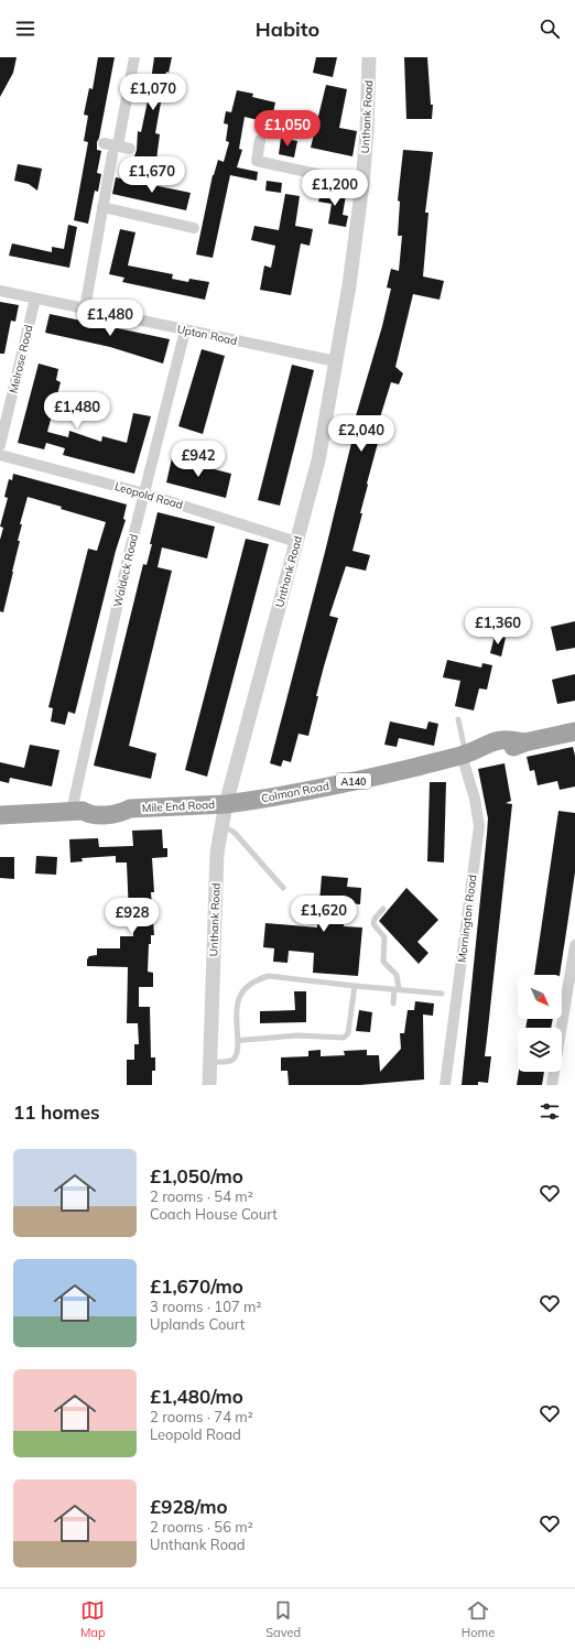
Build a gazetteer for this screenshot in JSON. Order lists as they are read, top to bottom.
{
  "streets": {
    "highway": ["A140", "Colman Road", "Mile End Road"],
    "street": [
      "Unthank Road",
      "Upton Road",
      "Melrose Road",
      "Leopold Road",
      "Waldeck Road",
      "Mornington Road"
    ]
  },
  "crossings": [
    ["Unthank Road", "Upton Road"],
    ["Unthank Road", "Leopold Road"],
    ["Unthank Road", "Colman Road"],
    ["Unthank Road", "Mile End Road"],
    ["Upton Road", "Melrose Road"],
    ["Upton Road", "Waldeck Road"],
    ["Leopold Road", "Waldeck Road"],
    ["Waldeck Road", "Mile End Road"],
    ["Colman Road", "Mile End Road"],
    ["Colman Road", "Mornington Road"]
  ],
  "north": "bottom right",
  "page": {
    "header": "Habito",
    "price": [
      "£1,070",
      "£1,050",
      "£1,670",
      "£1,200",
      "£1,480",
      "£1,480",
      "£2,040",
      "£942",
      "£1,360",
      "£1,620",
      "£928"
    ],
    "heading": "11 homes",
    "list": [
      {
        "name": "£1,050/mo",
        "note": "2 rooms · 54 m² · Coach House Court"
      },
      {
        "name": "£1,670/mo",
        "note": "3 rooms · 107 m² · Uplands Court"
      },
      {
        "name": "£1,480/mo",
        "note": "2 rooms · 74 m² · Leopold Road"
      },
      {
        "name": "£928/mo",
        "note": "2 rooms · 56 m² · Unthank Road"
      }
    ],
    "tabs": ["Map", "Saved", "Home"]
  }
}
